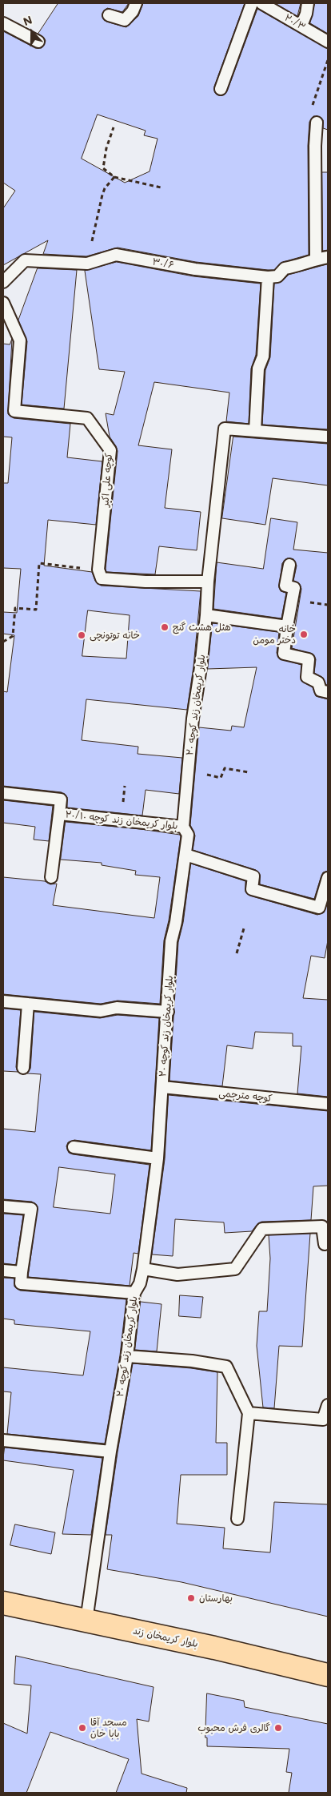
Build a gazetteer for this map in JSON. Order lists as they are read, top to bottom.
{
  "streets": {
    "main road": ["بلوار کریمخان زند"],
    "lane": [
      "۲۰/۳",
      "۳۰/۶",
      "کوچه علی اکبر",
      "بلوار کریمخان زند کوچه ۲۰",
      "بلوار کریمخان زند کوچه ۲۰/۱۰",
      "کوچه مترجمی"
    ]
  },
  "crossings": [
    ["بلوار کریمخان زند کوچه ۲۰", "بلوار کریمخان زند کوچه ۲۰/۱۰"],
    ["بلوار کریمخان زند کوچه ۲۰", "کوچه مترجمی"],
    ["بلوار کریمخان زند کوچه ۲۰", "بلوار کریمخان زند"]
  ],
  "places": [
    "هتل هشت گنج",
    "خانه دختر مومن",
    "خانه توتونچی",
    "بهارستان",
    "مسجد آقا بابا خان",
    "گالری فرش محبوب"
  ],
  "north": "top"
}
